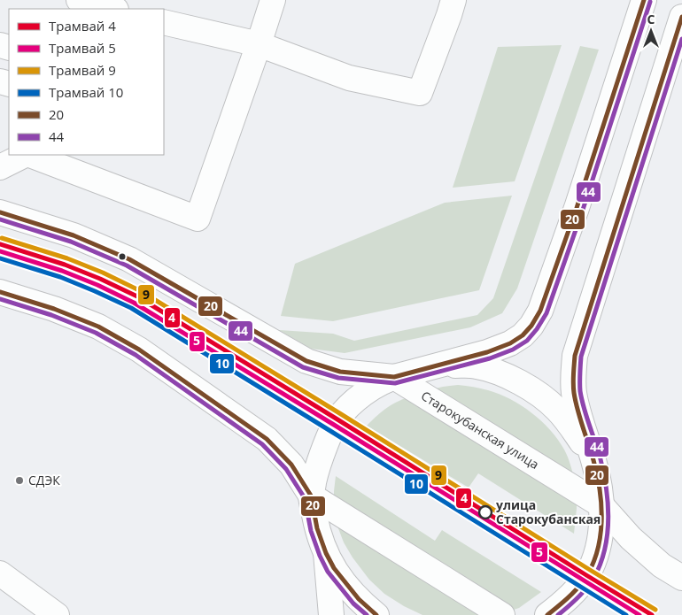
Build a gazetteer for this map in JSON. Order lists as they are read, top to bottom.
{
  "streets": {
    "main road": ["Старокубанская улица"]
  },
  "places": ["СДЭК", "улица Старокубанская"],
  "lines": [
    "transit line 20",
    "transit line 44",
    "tram line 9",
    "tram line 4",
    "tram line 5",
    "tram line 10"
  ],
  "legend": [
    "Трамвай 4",
    "Трамвай 5",
    "Трамвай 9",
    "Трамвай 10",
    "20",
    "44"
  ],
  "north": "top"
}
